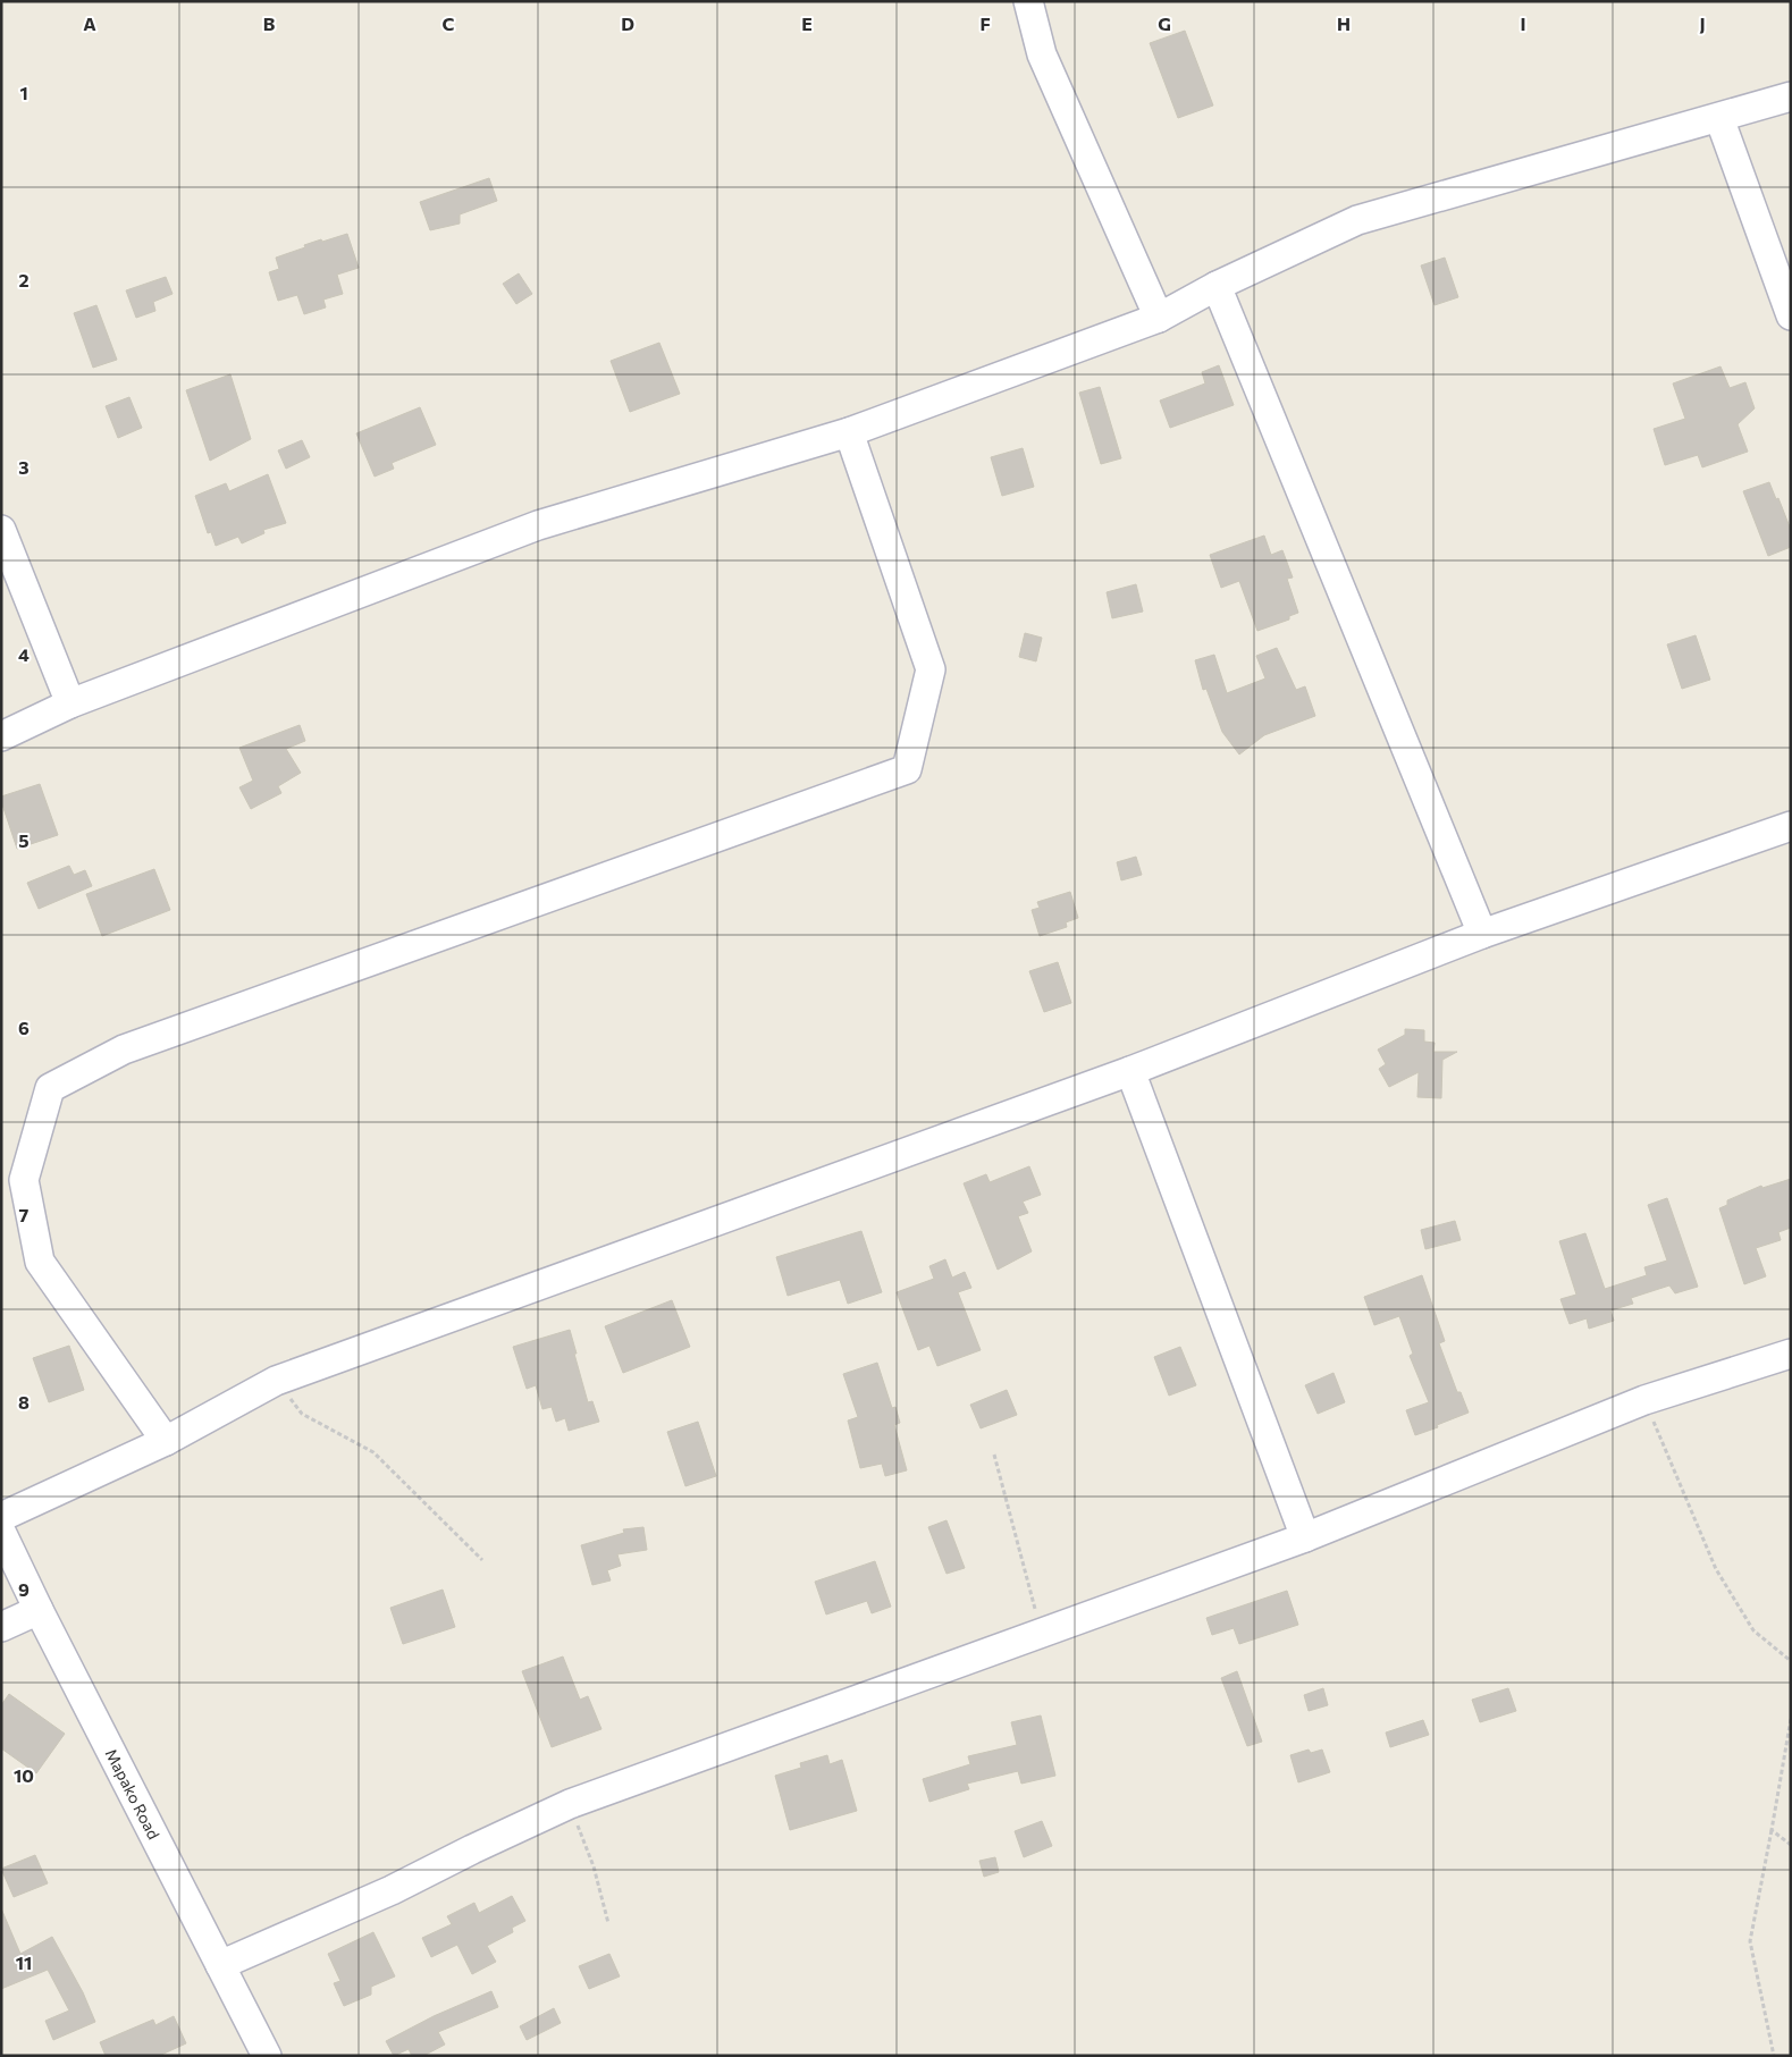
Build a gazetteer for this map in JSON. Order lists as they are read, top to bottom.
{
  "streets": {
    "street": ["Mapako Road"]
  },
  "grid": {
    "columns": [
      "A",
      "B",
      "C",
      "D",
      "E",
      "F",
      "G",
      "H",
      "I",
      "J"
    ],
    "rows": [
      "1",
      "2",
      "3",
      "4",
      "5",
      "6",
      "7",
      "8",
      "9",
      "10",
      "11"
    ]
  }
}
